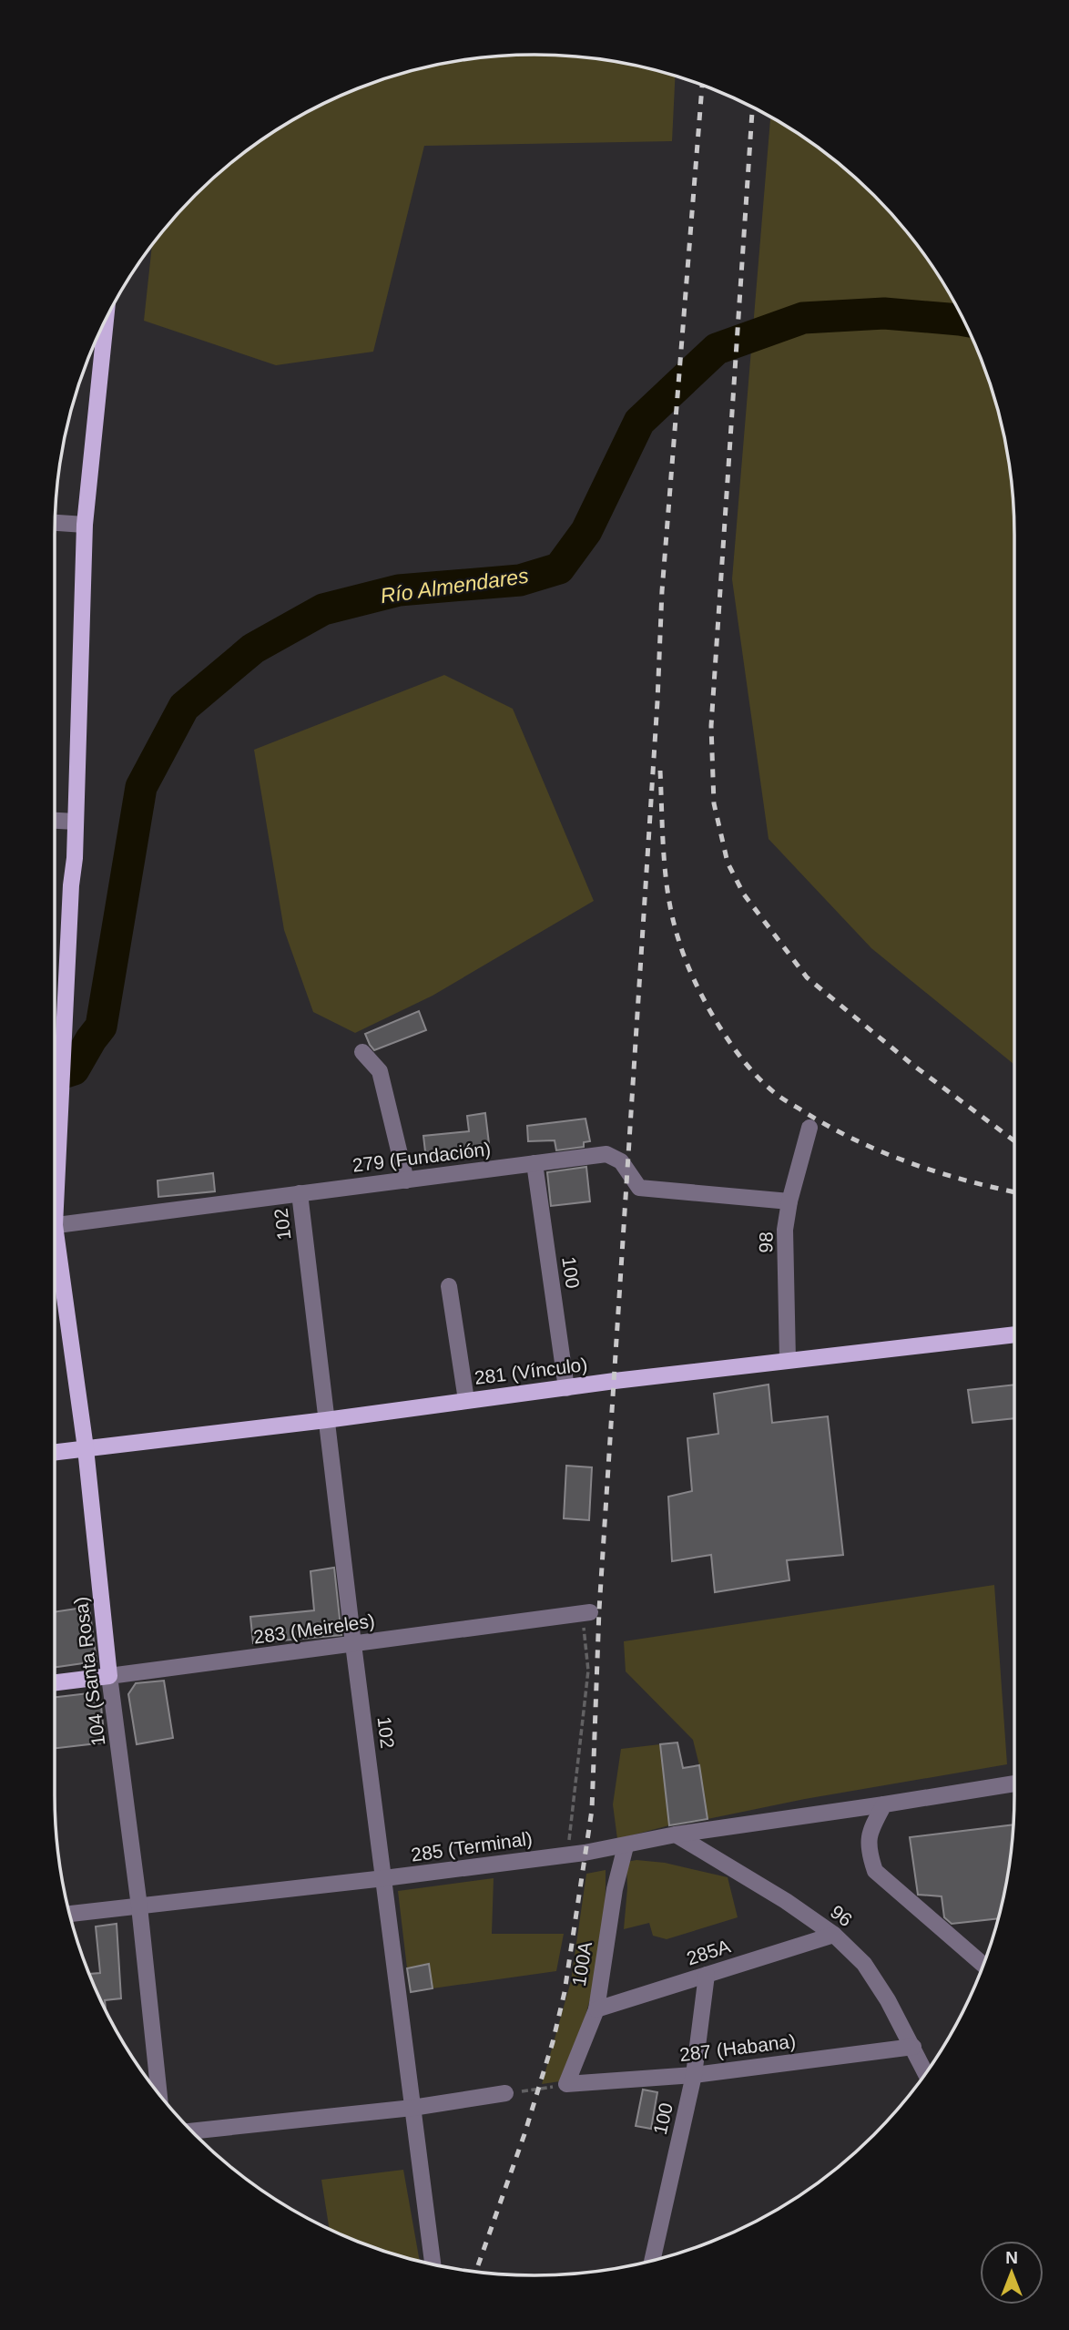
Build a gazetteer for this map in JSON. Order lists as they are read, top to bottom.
{
  "streets": {
    "main road": ["281 (Vínculo)", "283 (Meireles)", "104 (Santa Rosa)"],
    "street": [
      "279 (Fundación)",
      "102",
      "98",
      "100",
      "285 (Terminal)",
      "96",
      "285A",
      "100A",
      "287 (Habana)"
    ]
  },
  "crossings": [
    ["279 (Fundación)", "102"],
    ["279 (Fundación)", "98"],
    ["279 (Fundación)", "100"],
    ["102", "281 (Vínculo)"],
    ["102", "283 (Meireles)"],
    ["102", "285 (Terminal)"],
    ["98", "281 (Vínculo)"],
    ["100", "281 (Vínculo)"],
    ["100", "285A"],
    ["100", "287 (Habana)"],
    ["281 (Vínculo)", "104 (Santa Rosa)"],
    ["283 (Meireles)", "104 (Santa Rosa)"],
    ["104 (Santa Rosa)", "285 (Terminal)"],
    ["285 (Terminal)", "96"],
    ["285 (Terminal)", "100A"],
    ["96", "285A"],
    ["96", "287 (Habana)"],
    ["285A", "100A"],
    ["100A", "287 (Habana)"]
  ],
  "water": ["Río Almendares"],
  "north": "top"
}
